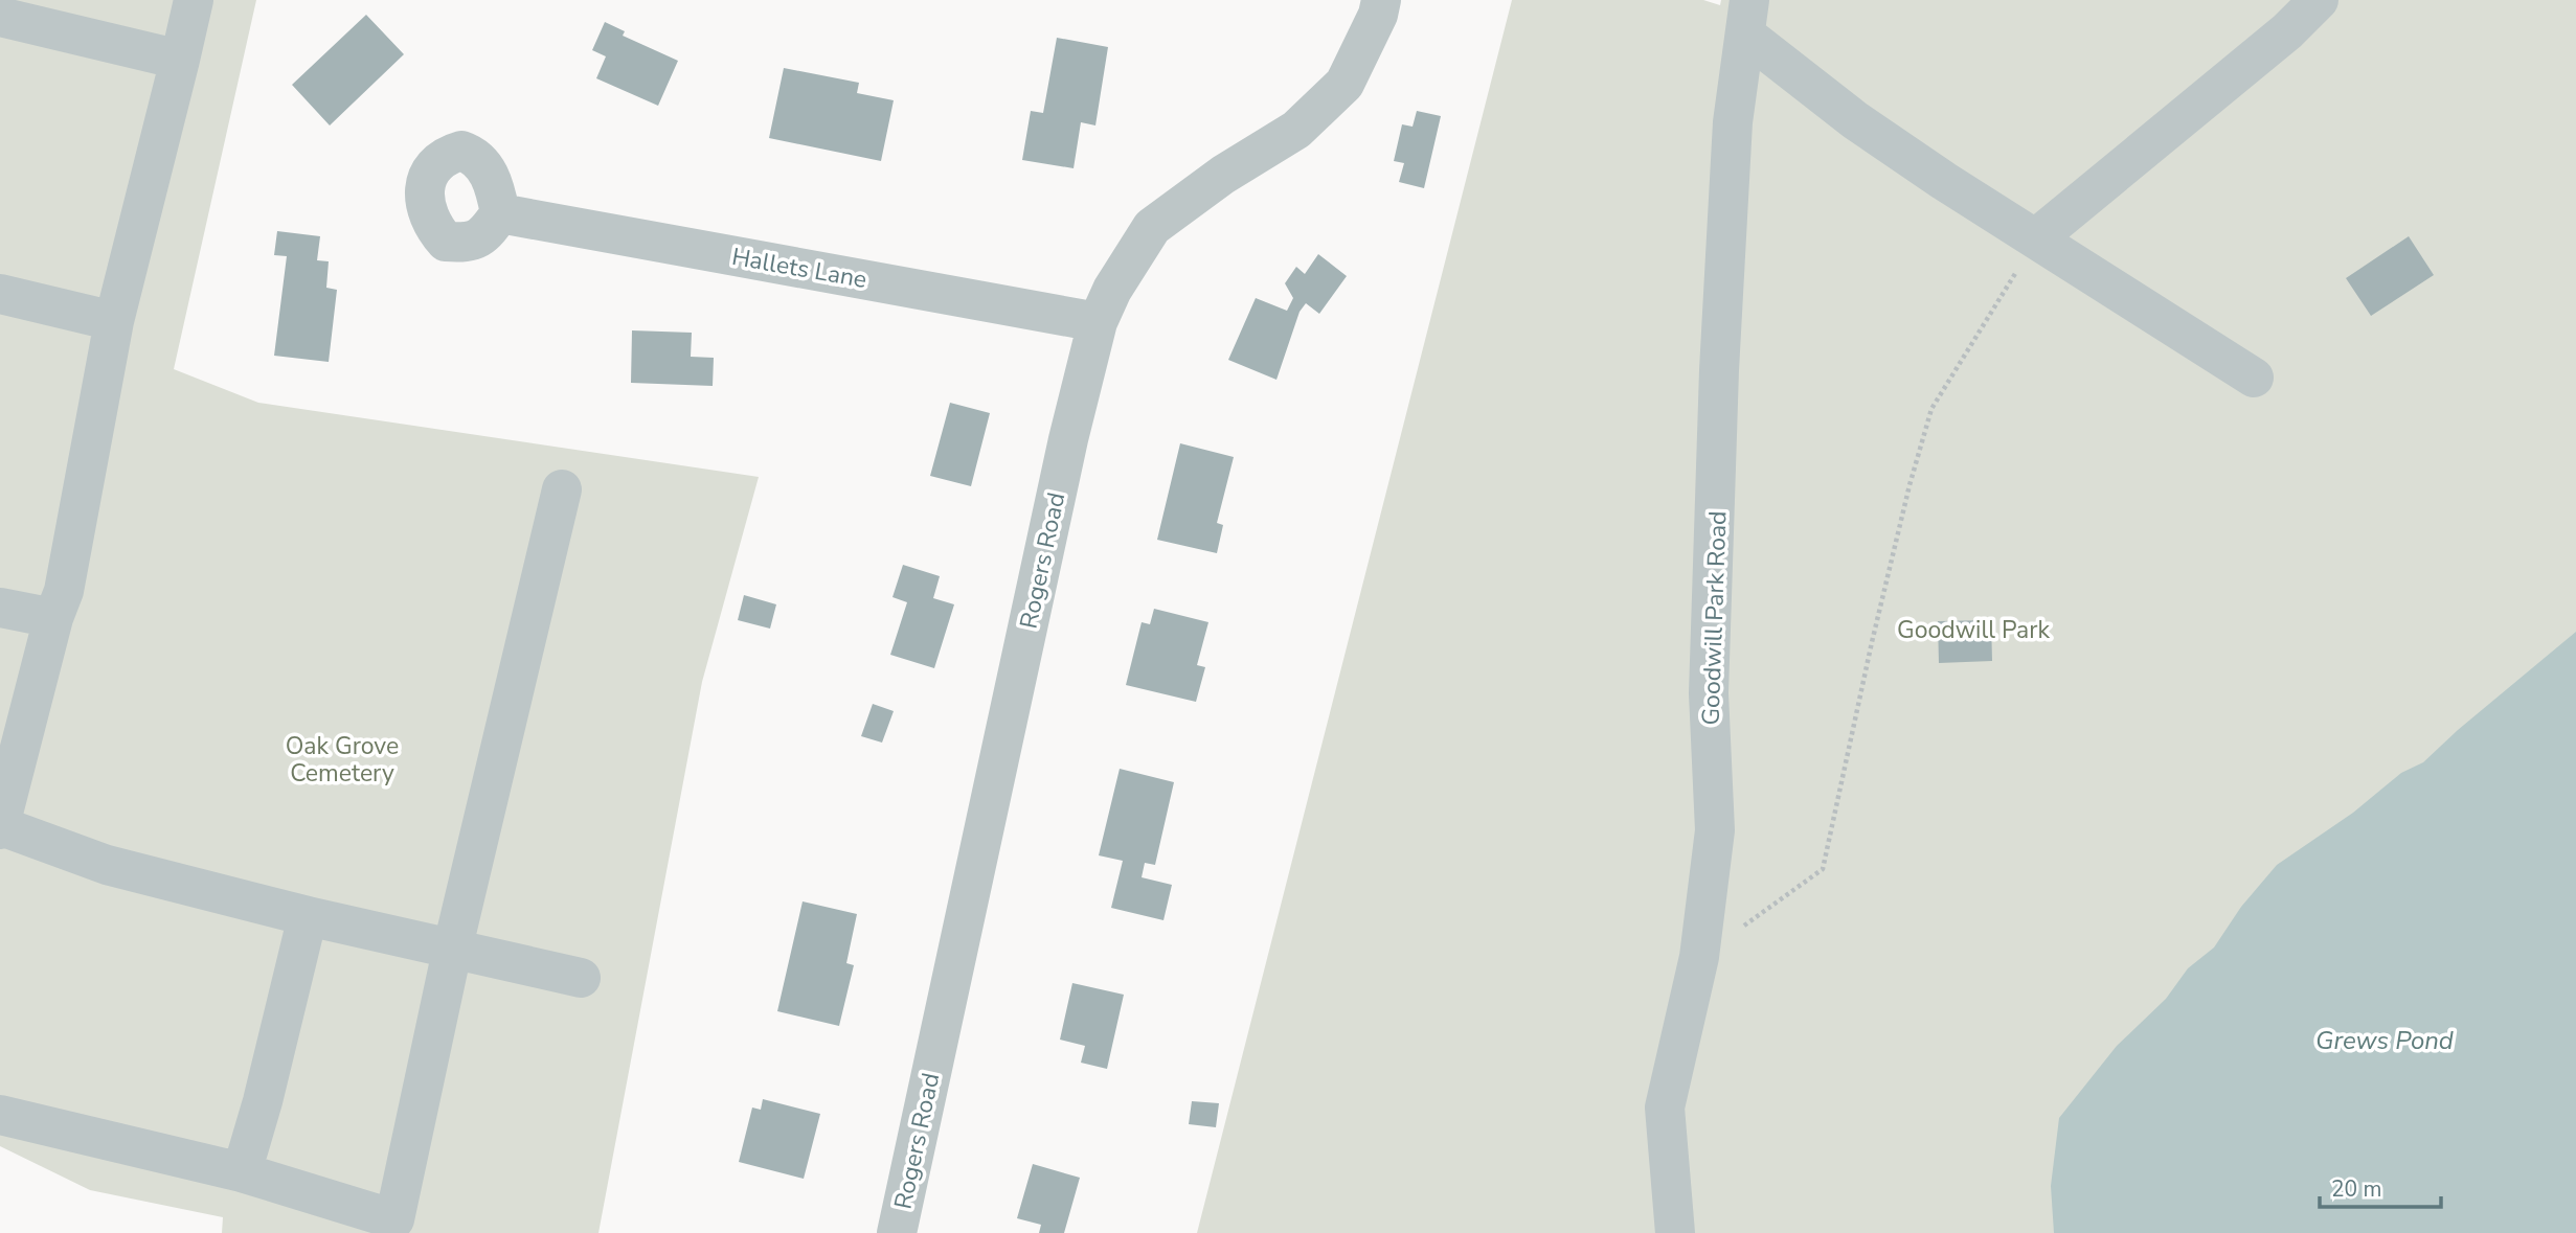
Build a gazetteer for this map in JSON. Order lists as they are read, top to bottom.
{
  "streets": {
    "street": ["Hallets Lane", "Rogers Road", "Goodwill Park Road"]
  },
  "crossings": [
    ["Hallets Lane", "Rogers Road"]
  ],
  "water": ["Grews Pond"],
  "parks": ["Goodwill Park", "Oak Grove Cemetery"],
  "scale_bar": "20 m"
}
